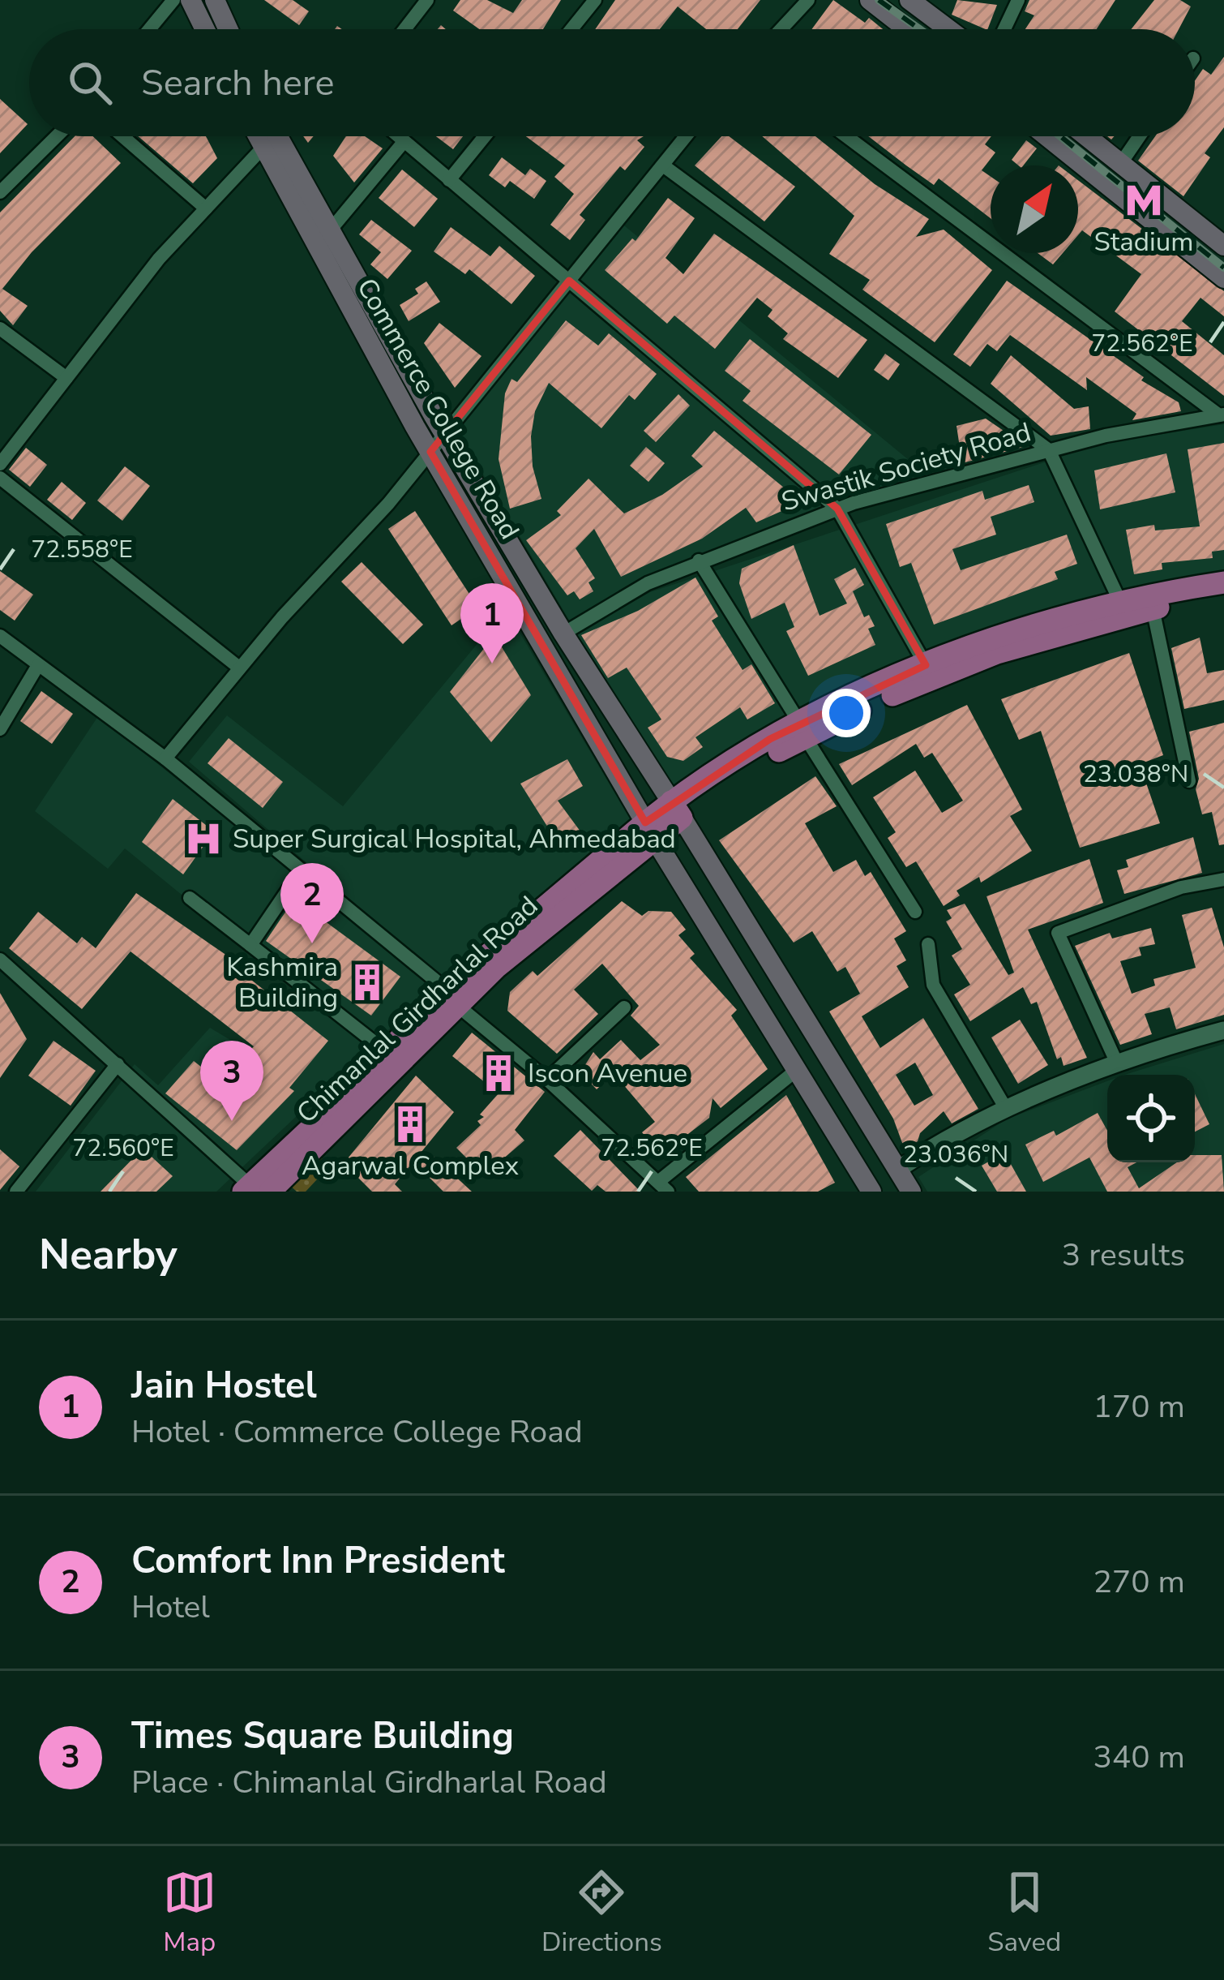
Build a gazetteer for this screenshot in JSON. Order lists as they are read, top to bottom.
{
  "streets": {
    "main road": ["Commerce College Road", "Chimanlal Girdharlal Road"],
    "street": ["Swastik Society Road"]
  },
  "crossings": [
    ["Commerce College Road", "Swastik Society Road"],
    ["Commerce College Road", "Chimanlal Girdharlal Road"]
  ],
  "places": {
    "metro station": ["Stadium"],
    "hospital": ["Super Surgical Hospital, Ahmedabad"],
    "building": ["Kashmira Building", "Iscon Avenue", "Agarwal Complex"]
  },
  "north": "top right",
  "page": {
    "search": "Search here",
    "pins": ["1", "2", "3"],
    "heading": ["Nearby", "3 results"],
    "list": [
      {
        "mark": "1",
        "name": "Jain Hostel",
        "note": "Hotel · Commerce College Road",
        "value": "170 m"
      },
      {
        "mark": "2",
        "name": "Comfort Inn President",
        "note": "Hotel",
        "value": "270 m"
      },
      {
        "mark": "3",
        "name": "Times Square Building",
        "note": "Place · Chimanlal Girdharlal Road",
        "value": "340 m"
      }
    ],
    "nav": ["Map", "Directions", "Saved"]
  },
  "coordinates": [
    "72.562°E",
    "72.558°E",
    "23.038°N",
    "72.560°E",
    "23.036°N"
  ]
}
